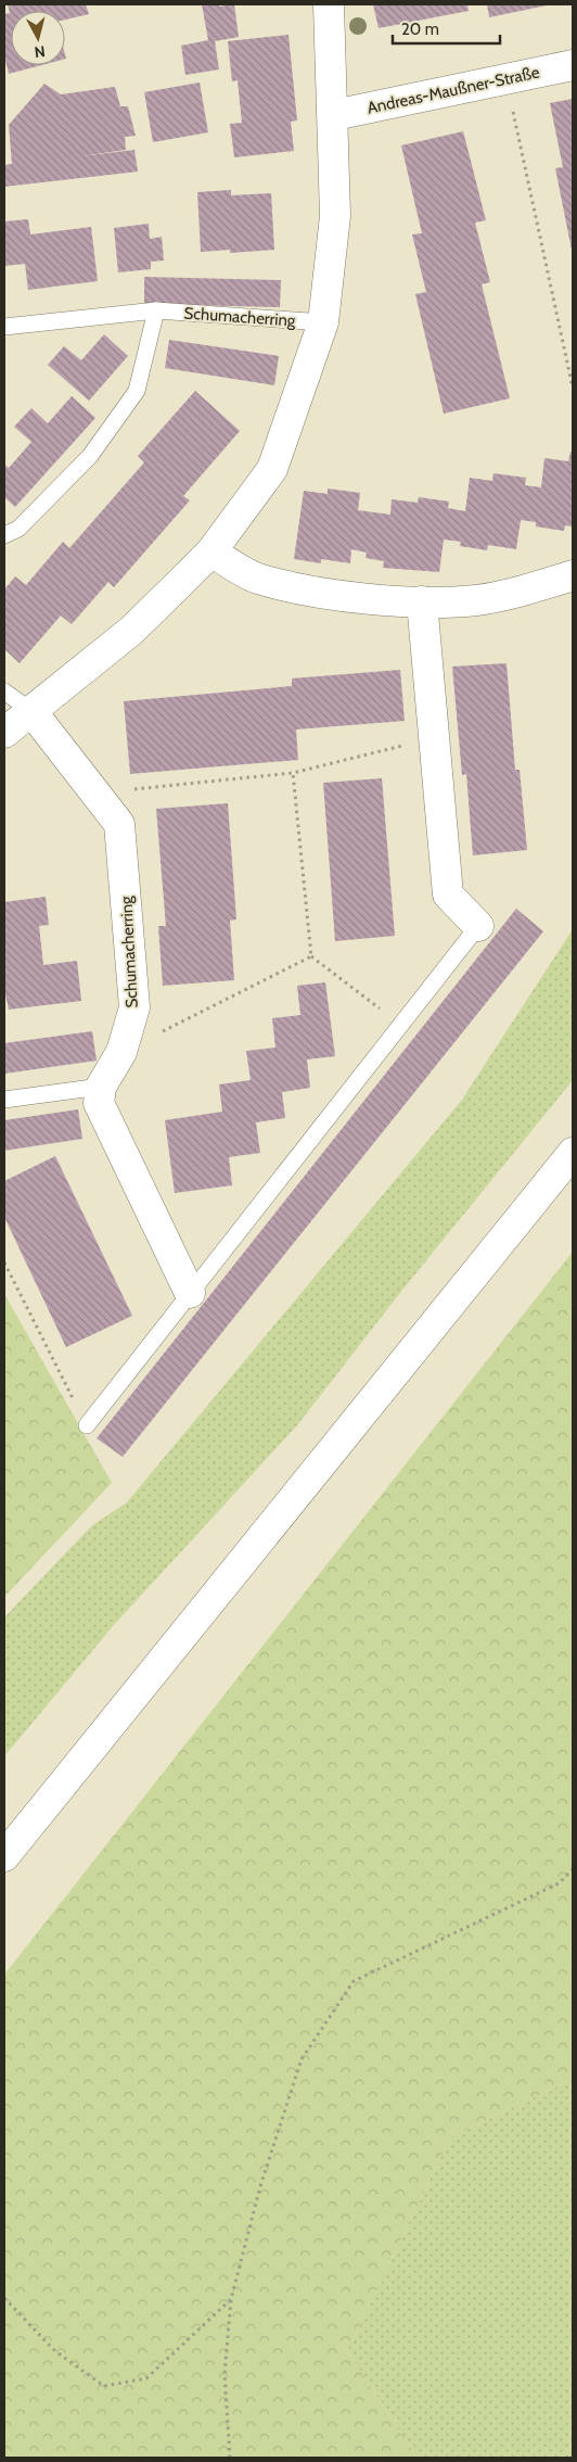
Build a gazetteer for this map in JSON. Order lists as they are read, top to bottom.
{
  "streets": {
    "street": ["Andreas-Maußner-Straße", "Schumacherring"]
  },
  "scale_bar": "20 m",
  "north": "bottom"
}
